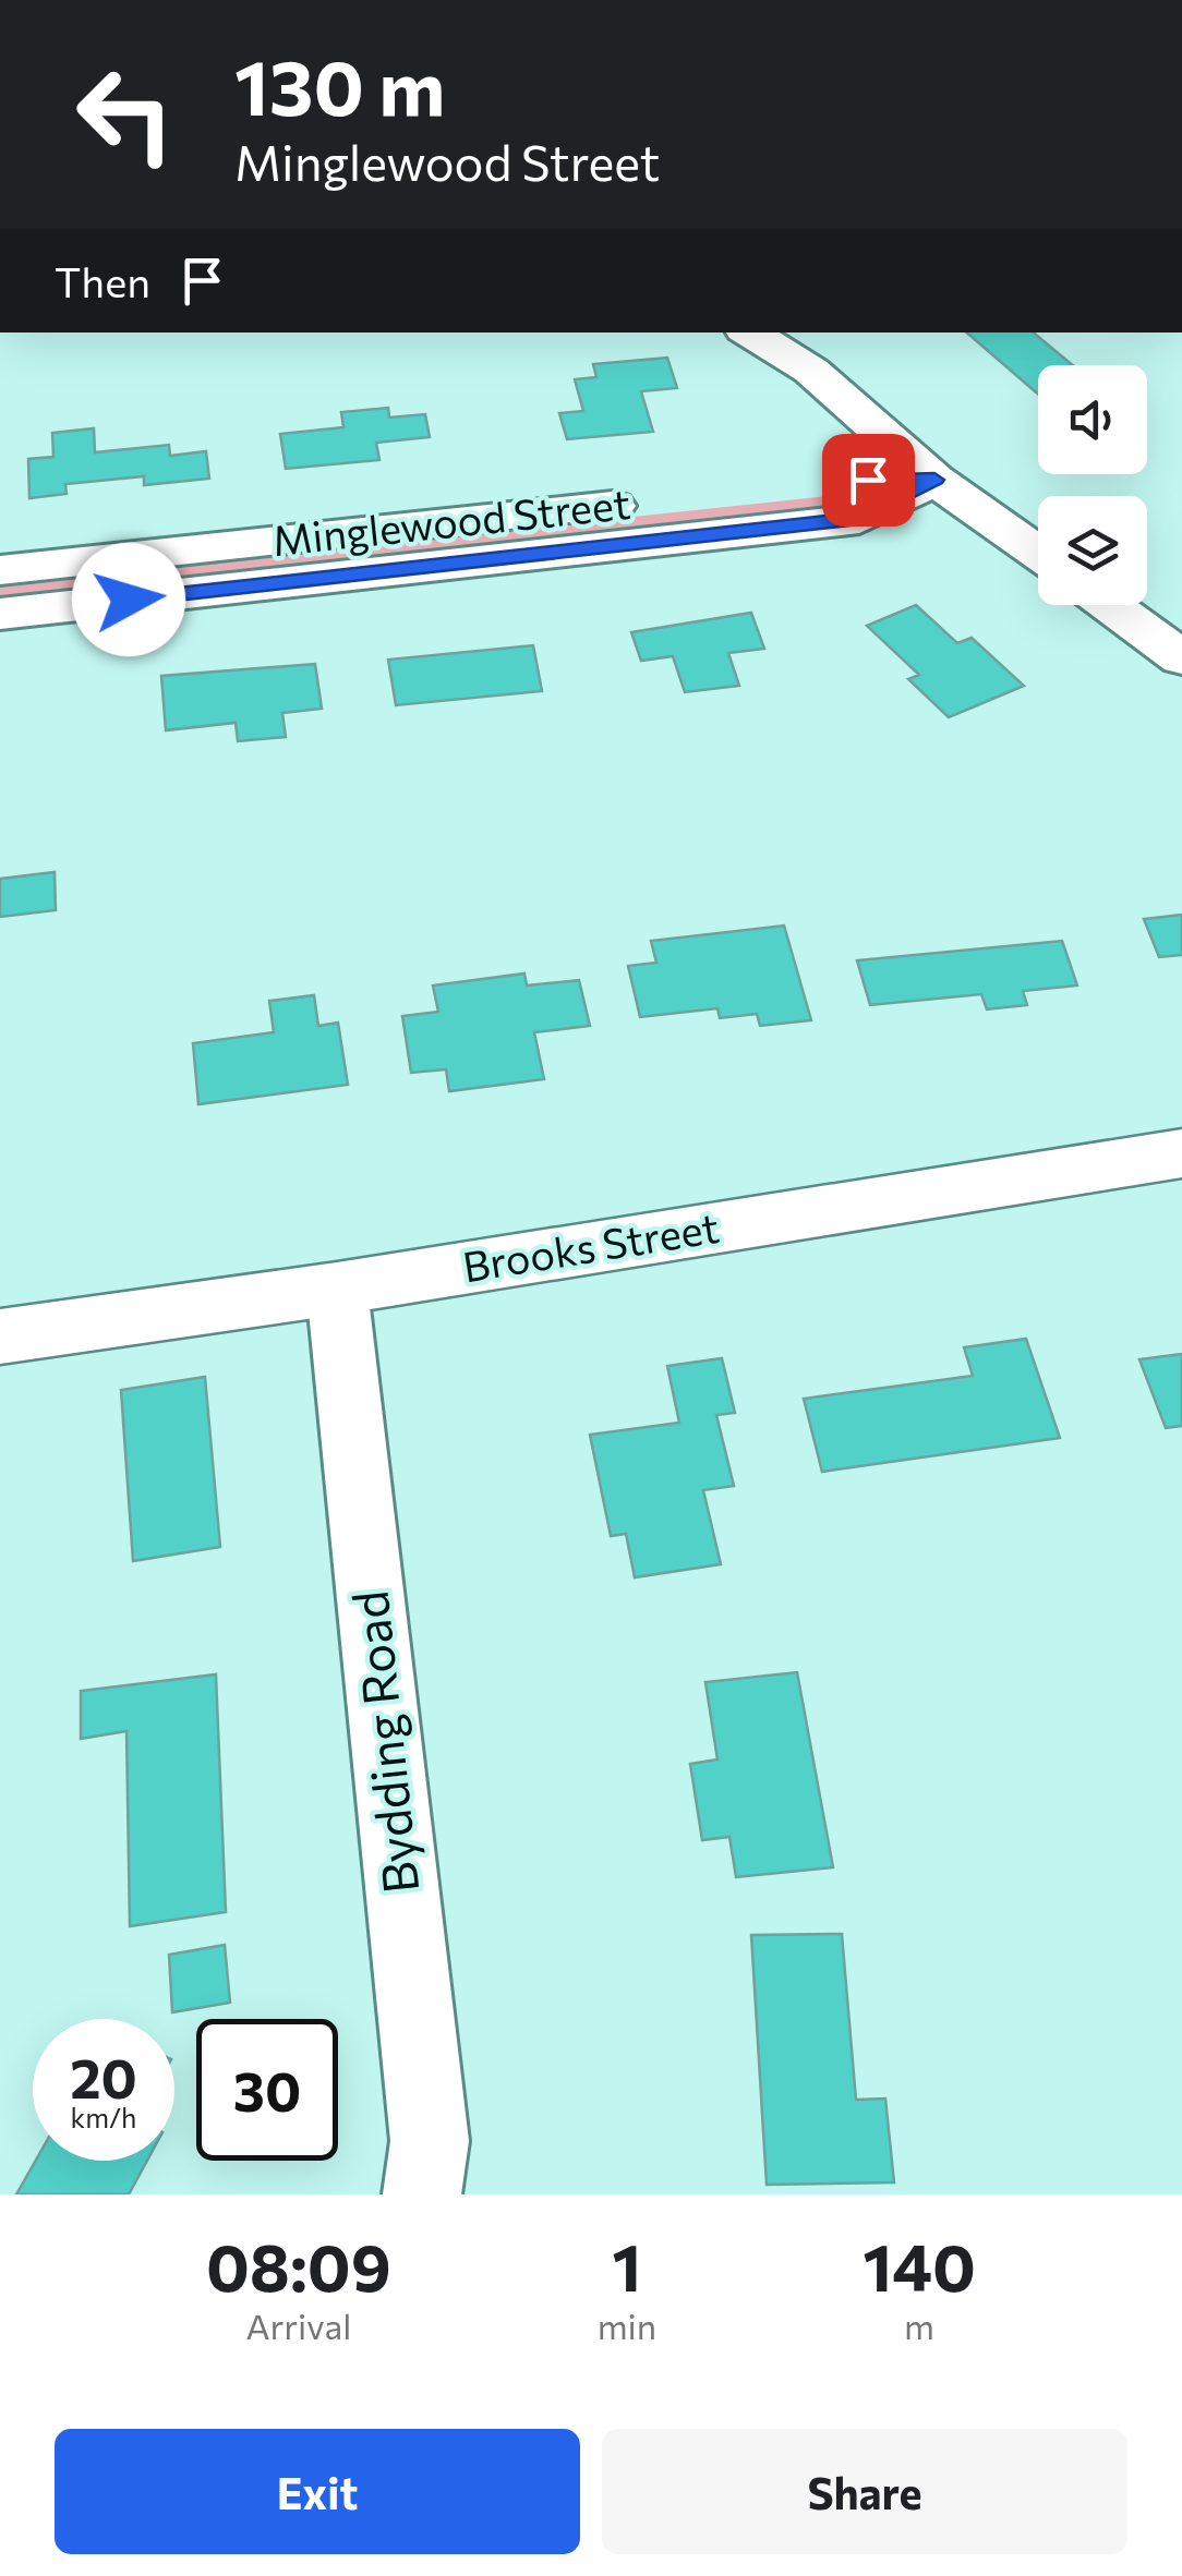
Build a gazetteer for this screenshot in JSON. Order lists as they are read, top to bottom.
{
  "streets": {
    "street": ["Minglewood Street", "Brooks Street", "Bydding Road"]
  },
  "crossings": [
    ["Brooks Street", "Bydding Road"]
  ],
  "page": {
    "turn": ["130 m", "Minglewood Street"],
    "then": "Then",
    "speed": "20 km/h",
    "limit": "30",
    "eta": [
      "08:09",
      "Arrival",
      "1",
      "min",
      "140",
      "m"
    ],
    "buttons": ["Exit", "Share"]
  }
}
